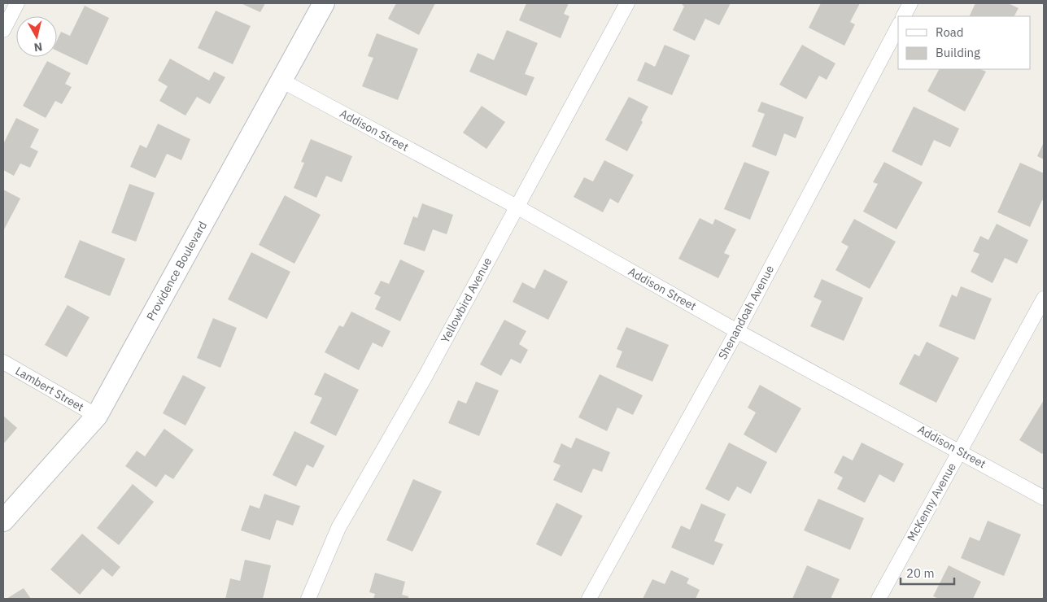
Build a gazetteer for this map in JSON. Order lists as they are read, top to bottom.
{
  "streets": {
    "main road": ["Providence Boulevard"],
    "street": [
      "Addison Street",
      "Yellowbird Avenue",
      "Shenandoah Avenue",
      "Lambert Street",
      "McKenny Avenue"
    ]
  },
  "crossings": [
    ["Addison Street", "Providence Boulevard"],
    ["Addison Street", "Yellowbird Avenue"],
    ["Addison Street", "Shenandoah Avenue"],
    ["Addison Street", "McKenny Avenue"],
    ["Providence Boulevard", "Lambert Street"]
  ],
  "legend": ["Road", "Building"],
  "scale_bar": "20 m",
  "north": "bottom"
}
